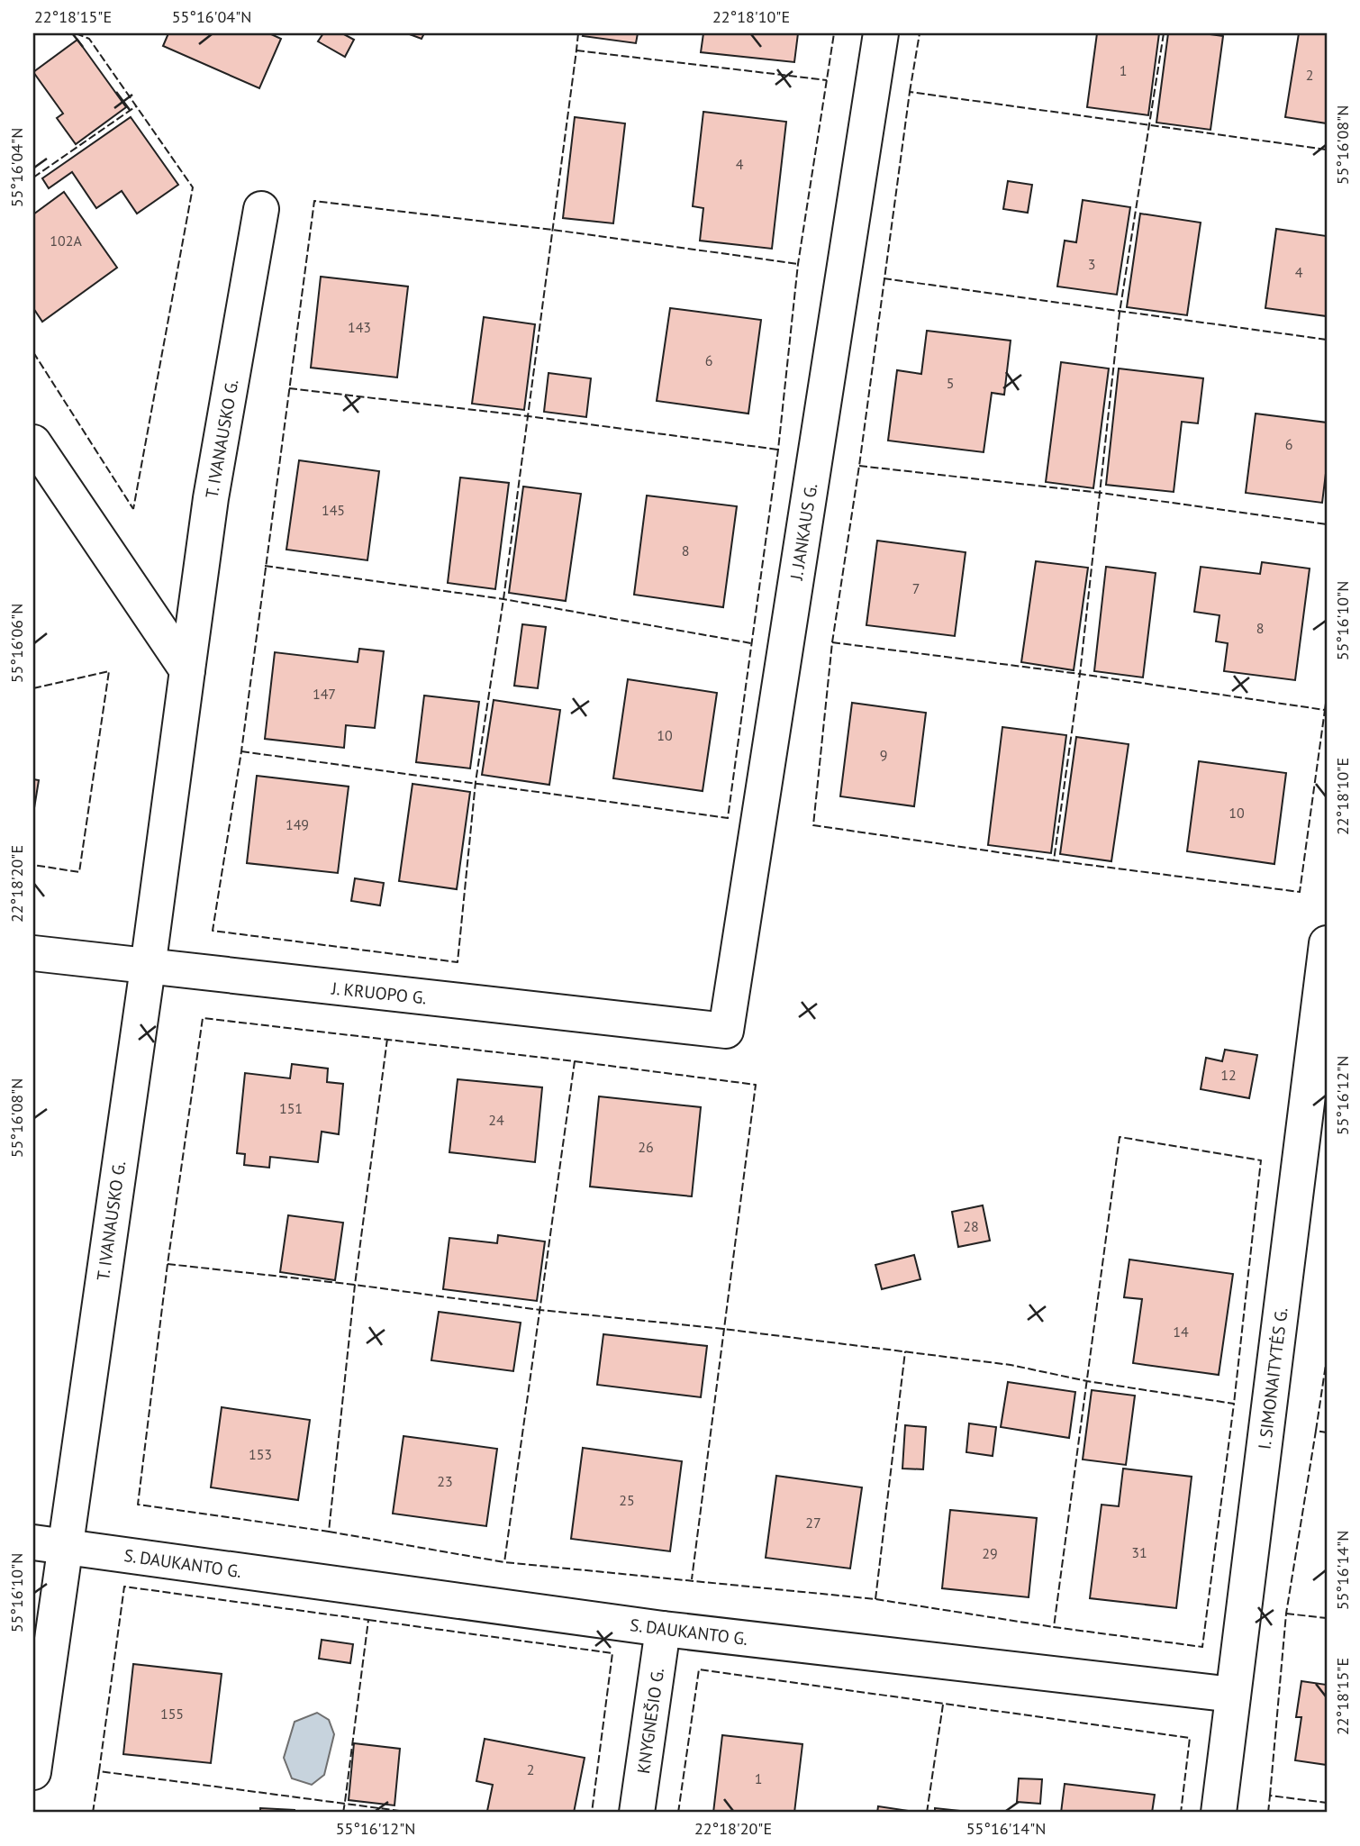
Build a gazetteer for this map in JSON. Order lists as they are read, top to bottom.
{
  "streets": {
    "street": [
      "T. IVANAUSKO G.",
      "J. JANKAUS G.",
      "J. KRUOPO G.",
      "I. SIMONAITYTĖS G.",
      "S. DAUKANTO G.",
      "KNYGNEŠIO G."
    ]
  },
  "crossings": [
    ["T. IVANAUSKO G.", "J. KRUOPO G."],
    ["T. IVANAUSKO G.", "S. DAUKANTO G."],
    ["J. JANKAUS G.", "J. KRUOPO G."],
    ["I. SIMONAITYTĖS G.", "S. DAUKANTO G."],
    ["S. DAUKANTO G.", "KNYGNEŠIO G."]
  ],
  "house_numbers": [
    "1",
    "2",
    "4",
    "102A",
    "3",
    "4",
    "143",
    "6",
    "5",
    "6",
    "145",
    "8",
    "7",
    "8",
    "147",
    "10",
    "9",
    "10",
    "149",
    "12",
    "151",
    "24",
    "26",
    "28",
    "14",
    "153",
    "23",
    "25",
    "27",
    "31",
    "29",
    "155",
    "2",
    "1"
  ],
  "coordinates": [
    "22°18'15\"E",
    "55°16'04\"N",
    "22°18'10\"E",
    "55°16'08\"N",
    "55°16'10\"N",
    "55°16'06\"N",
    "22°18'20\"E",
    "55°16'12\"N",
    "55°16'14\"N"
  ]
}
